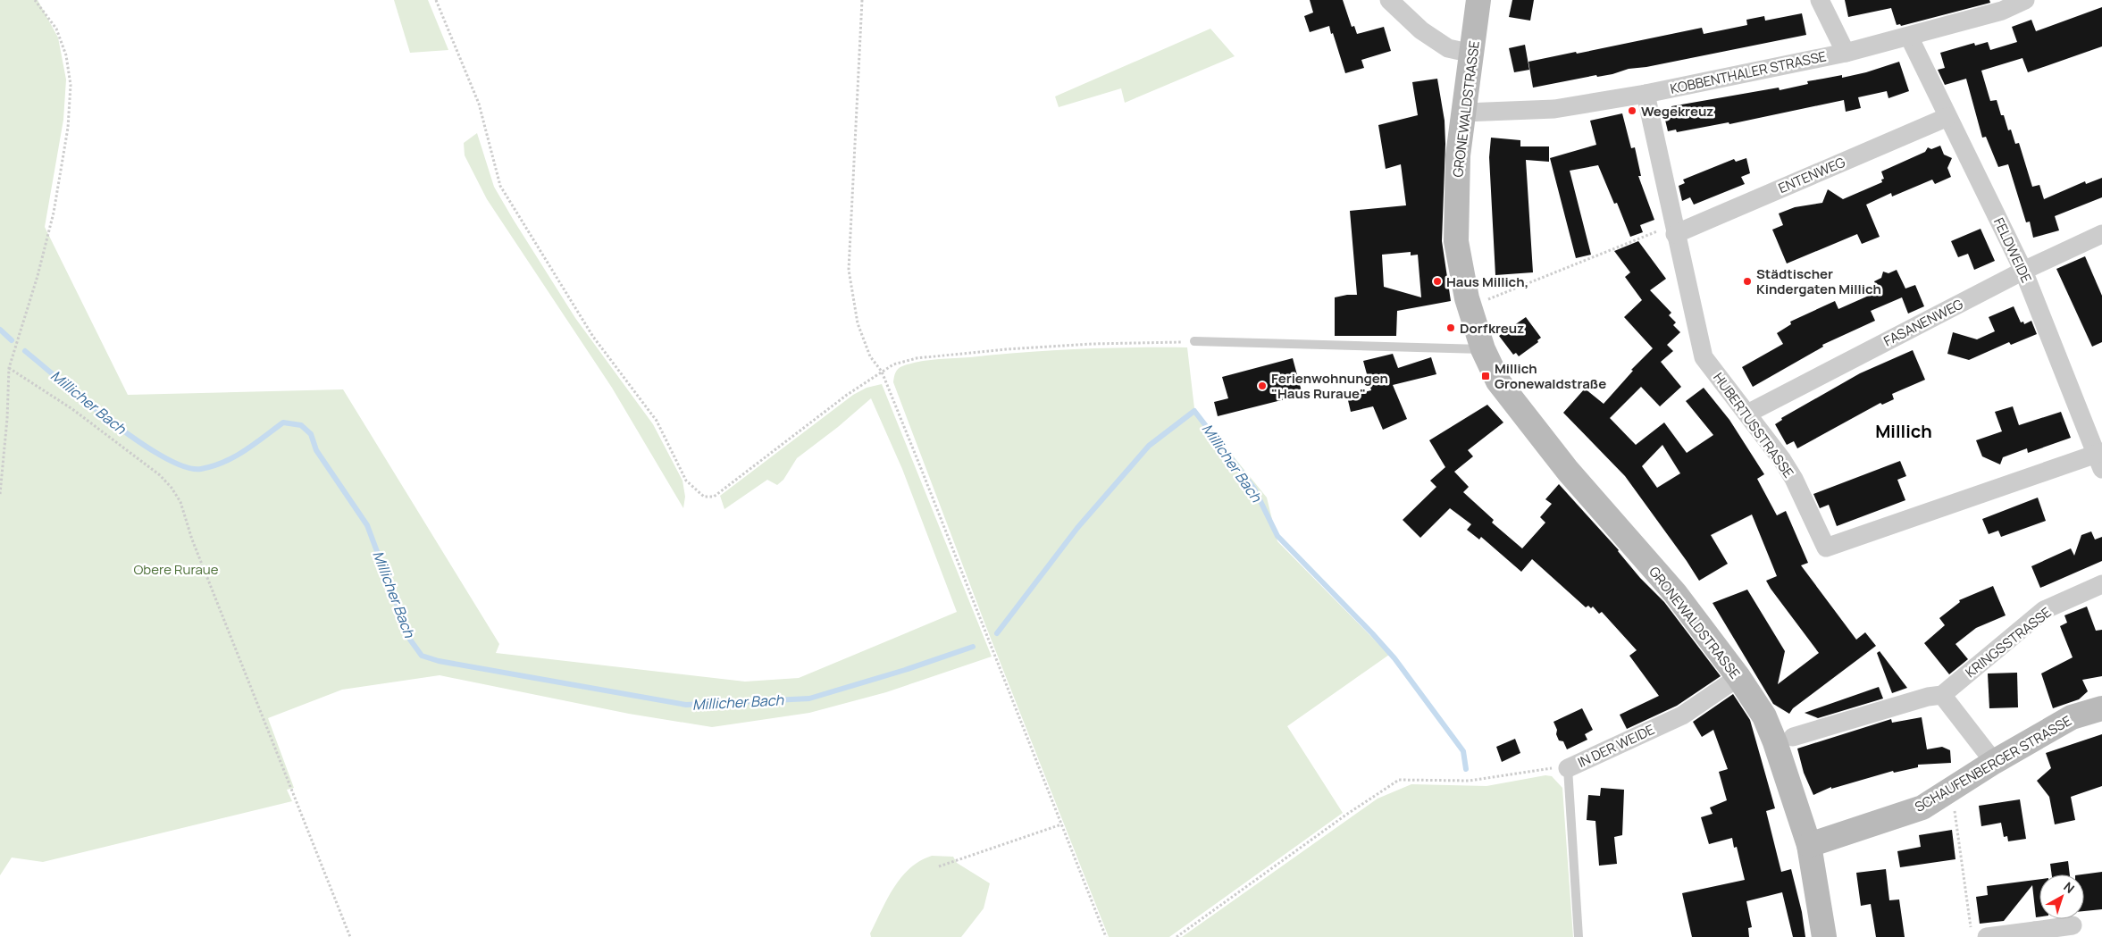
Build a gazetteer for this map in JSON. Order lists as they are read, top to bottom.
{
  "streets": {
    "main road": ["GRONEWALDSTRASSE", "SCHAUFENBERGER STRASSE"],
    "street": [
      "KOBBENTHALER STRASSE",
      "ENTENWEG",
      "FELDWEIDE",
      "FASANENWEG",
      "HUBERTUSSTRASSE",
      "KRINGSSTRASSE",
      "IN DER WEIDE"
    ]
  },
  "crossings": [
    ["KOBBENTHALER STRASSE", "GRONEWALDSTRASSE"],
    ["KOBBENTHALER STRASSE", "FELDWEIDE"],
    ["KOBBENTHALER STRASSE", "HUBERTUSSTRASSE"],
    ["GRONEWALDSTRASSE", "IN DER WEIDE"],
    ["GRONEWALDSTRASSE", "SCHAUFENBERGER STRASSE"],
    ["ENTENWEG", "FELDWEIDE"],
    ["ENTENWEG", "HUBERTUSSTRASSE"],
    ["FELDWEIDE", "FASANENWEG"],
    ["FELDWEIDE", "HUBERTUSSTRASSE"],
    ["FASANENWEG", "HUBERTUSSTRASSE"]
  ],
  "districts": ["Millich"],
  "water": ["Millicher Bach"],
  "parks": ["Obere Ruraue"],
  "places": {
    "other": [
      "Wegekreuz",
      "Haus Millich,",
      "Städtischer Kindergaten Millich",
      "Dorfkreuz",
      "Ferienwohnungen \"Haus Ruraue\""
    ],
    "transit": ["Millich Gronewaldstraße"]
  },
  "north": "top right"
}
